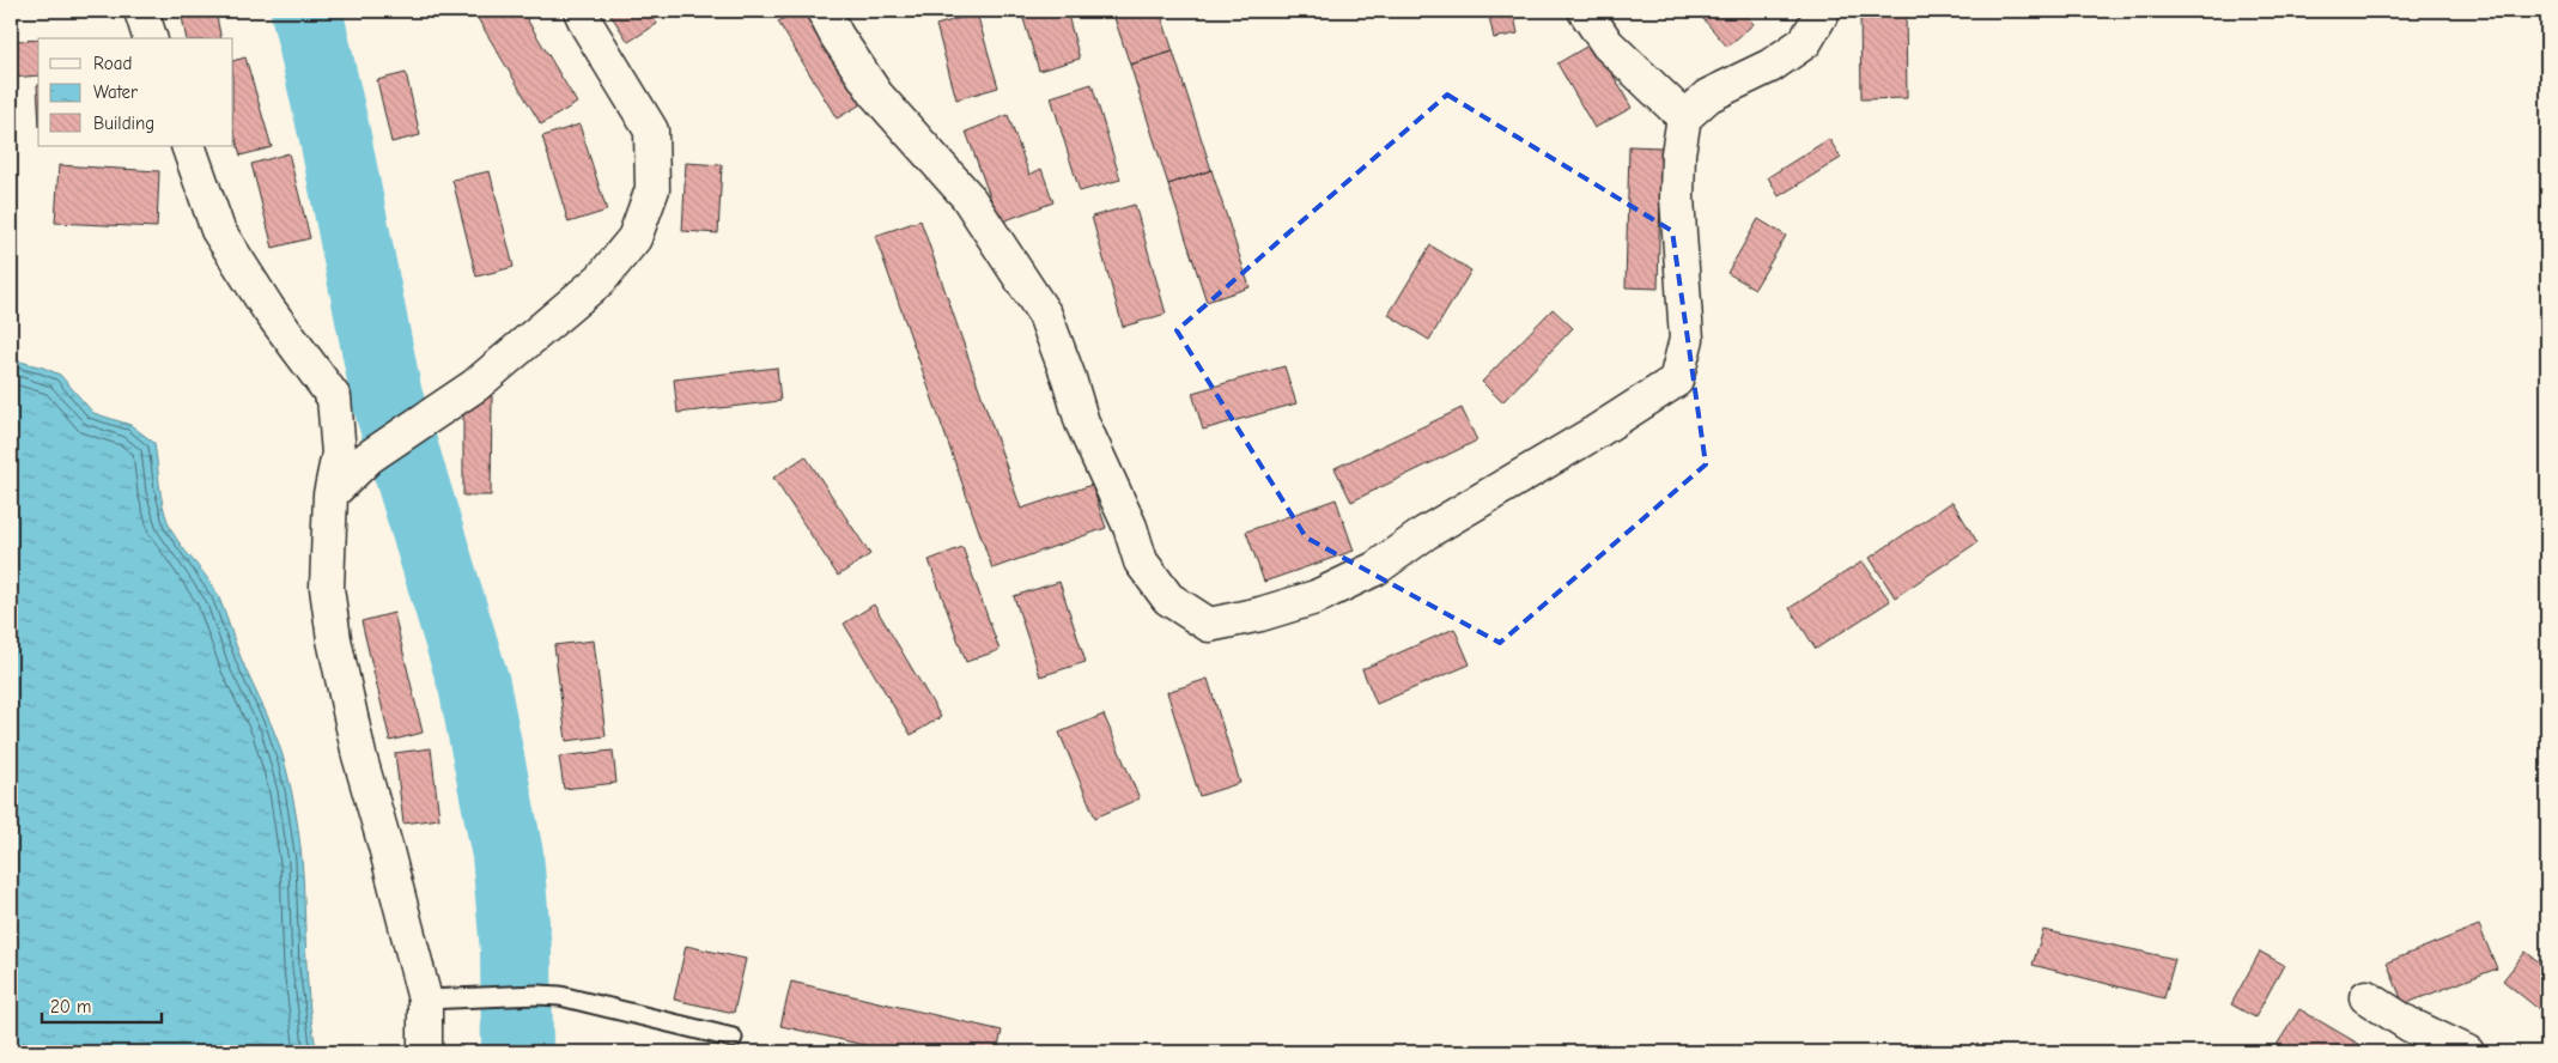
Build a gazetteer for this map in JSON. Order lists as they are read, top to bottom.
{
  "legend": ["Road", "Water", "Building"],
  "scale_bar": "20 m"
}
